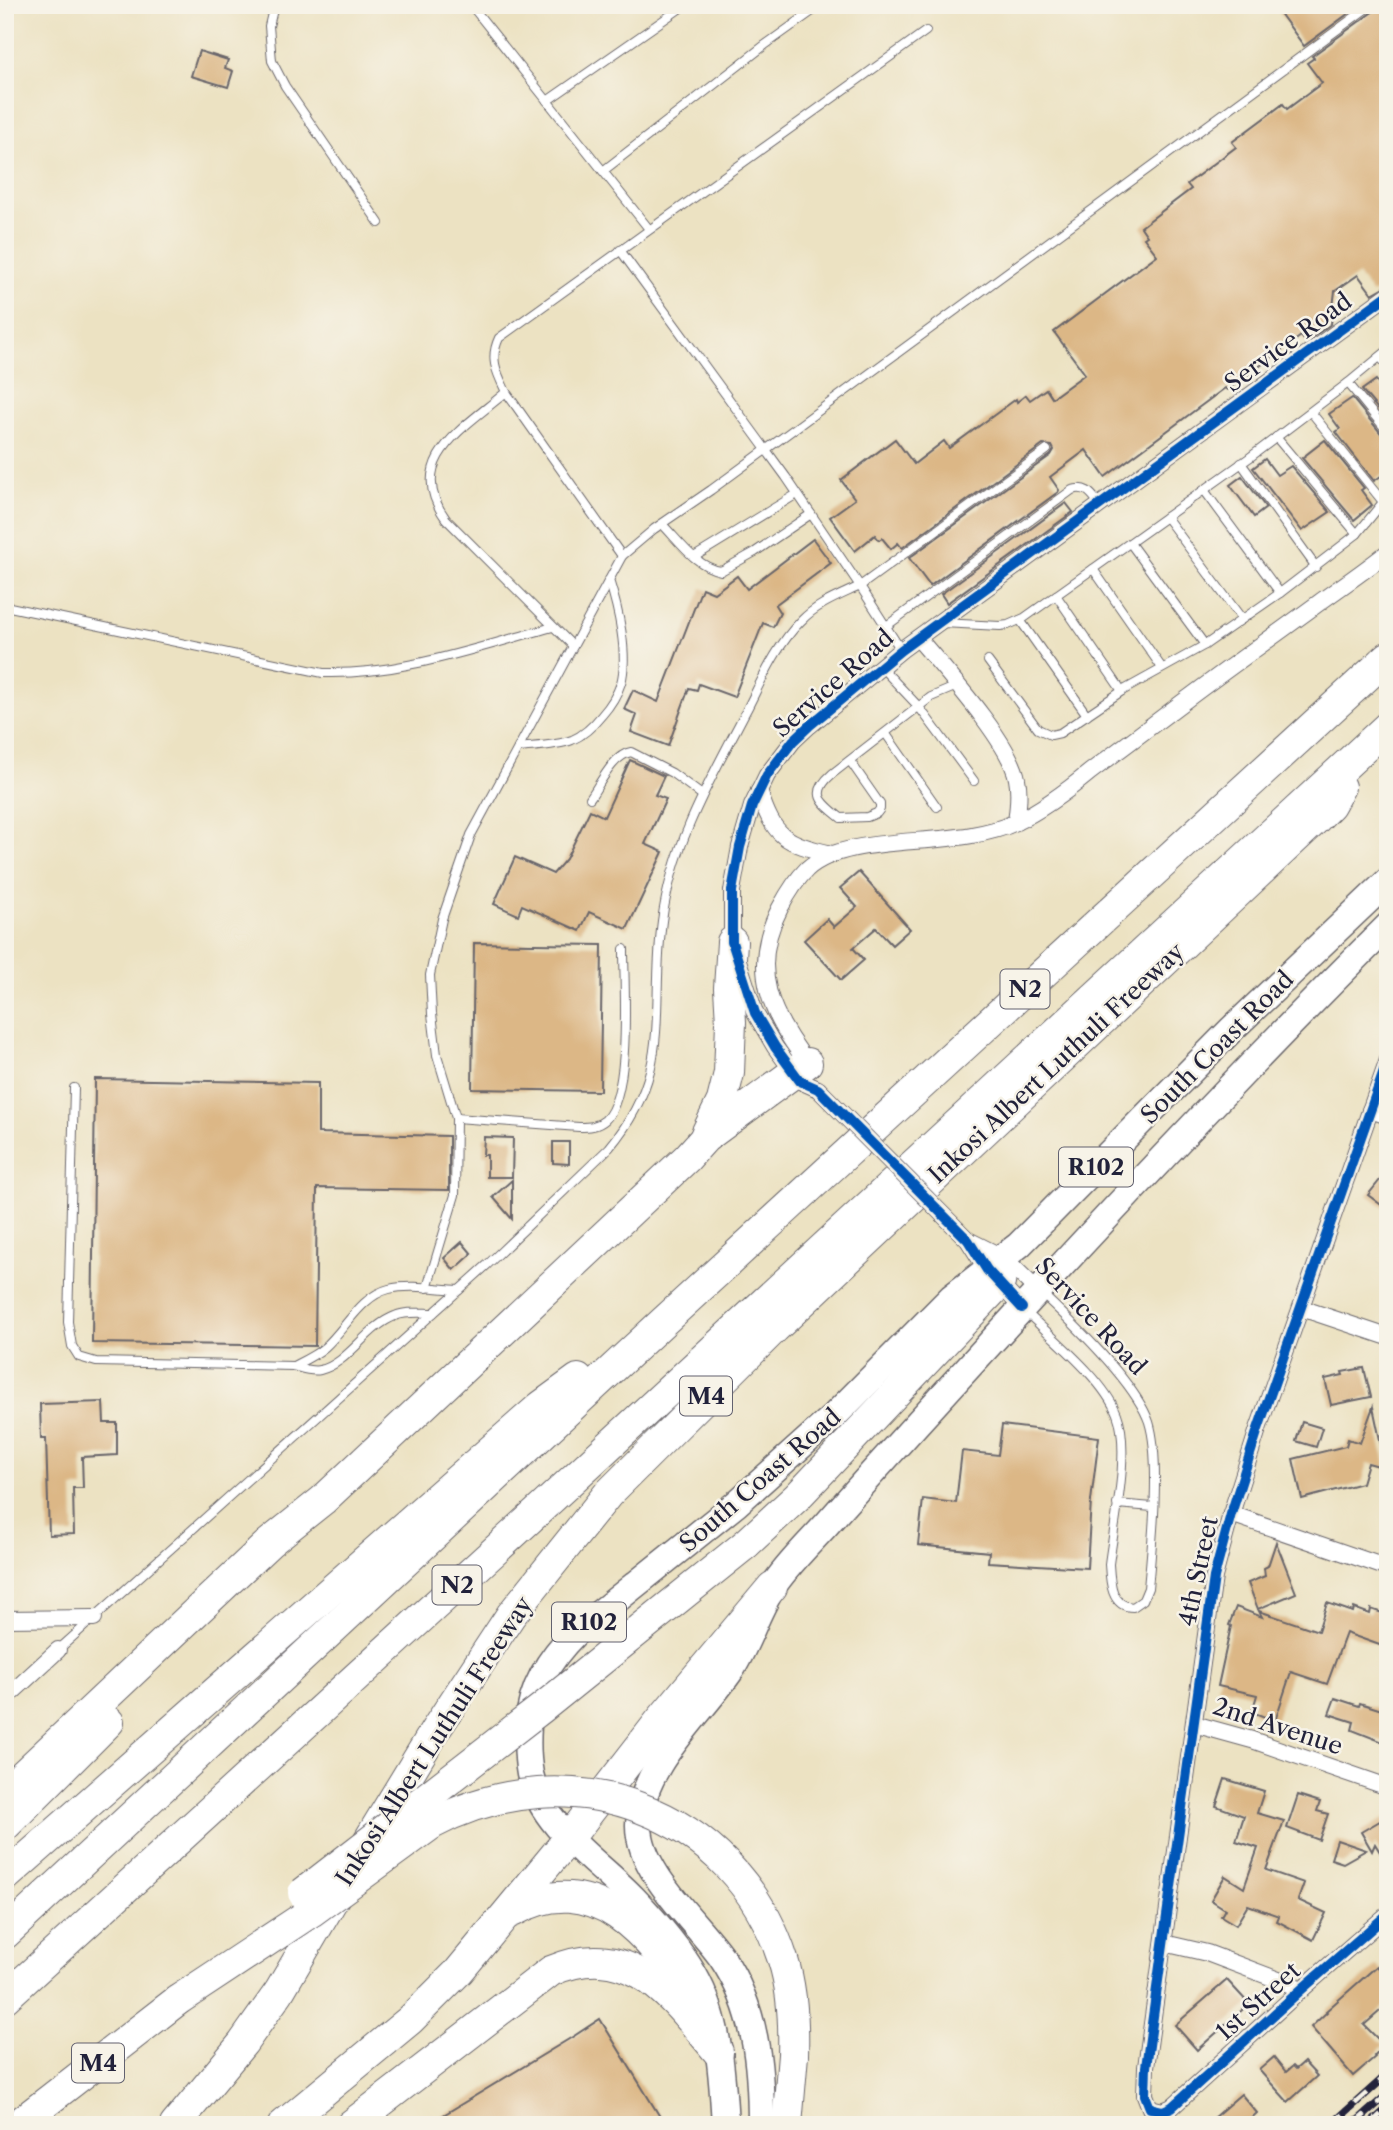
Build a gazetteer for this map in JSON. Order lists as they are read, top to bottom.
{
  "streets": {
    "highway": ["N2", "Inkosi Albert Luthuli Freeway", "M4"],
    "main road": ["South Coast Road", "R102"],
    "street": [
      "Service Road",
      "4th Street",
      "2nd Avenue",
      "1st Street"
    ]
  },
  "crossings": [
    ["Service Road", "South Coast Road"],
    ["N2", "Inkosi Albert Luthuli Freeway"],
    ["4th Street", "2nd Avenue"],
    ["4th Street", "1st Street"]
  ]
}
